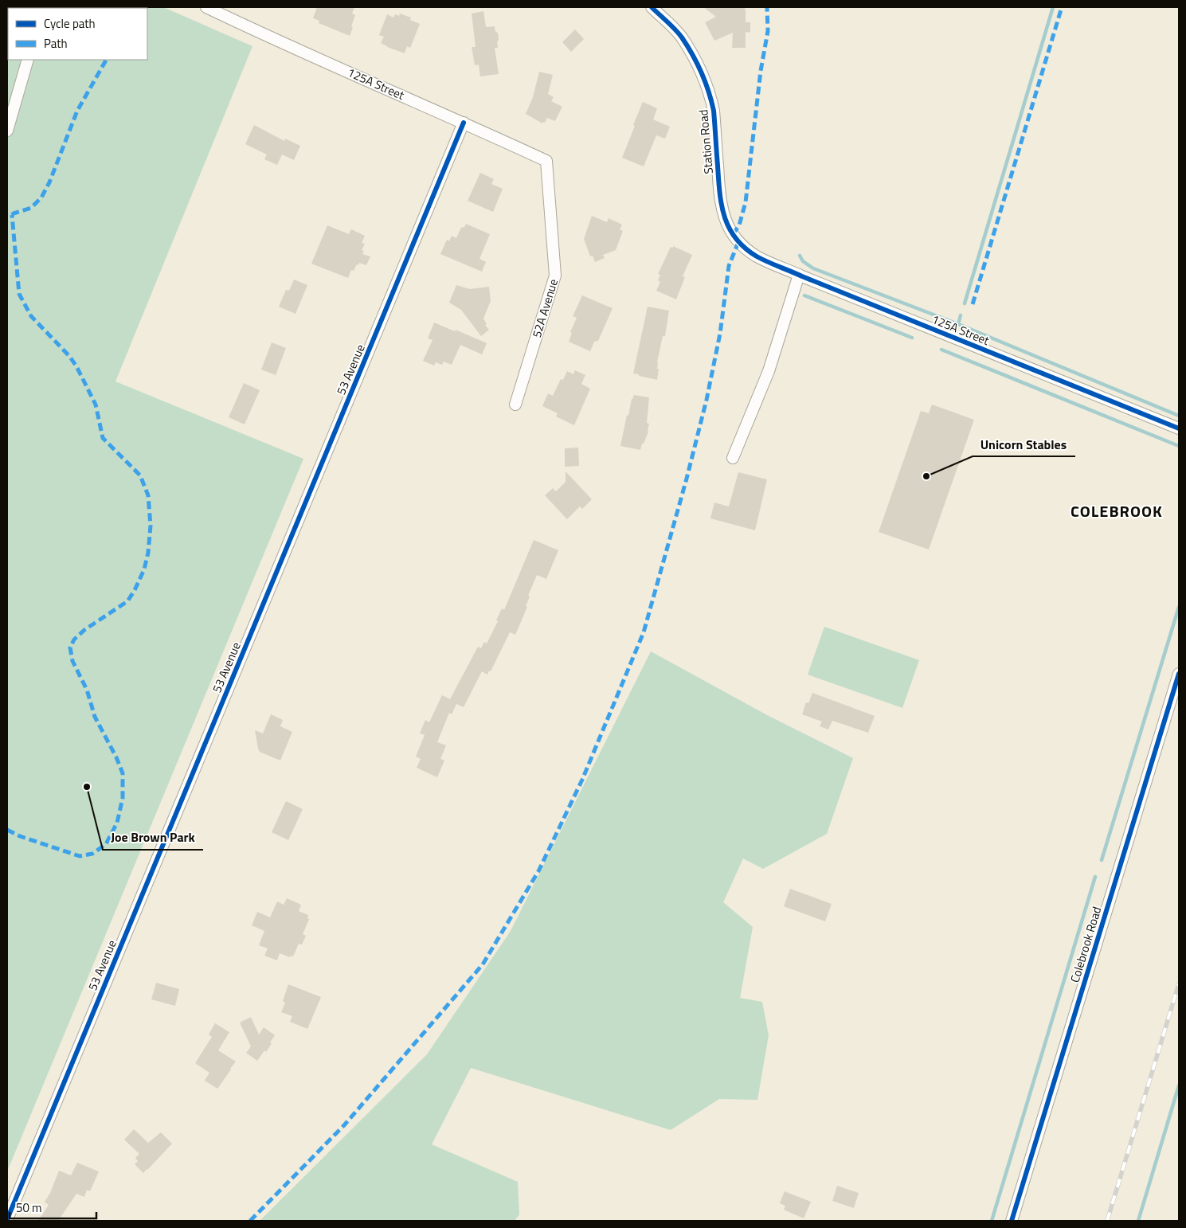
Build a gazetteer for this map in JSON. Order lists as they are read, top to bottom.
{
  "streets": {
    "street": [
      "125A Street",
      "Station Road",
      "52A Avenue",
      "53 Avenue",
      "Colebrook Road"
    ]
  },
  "crossings": [
    ["125A Street", "Station Road"],
    ["125A Street", "52A Avenue"],
    ["125A Street", "53 Avenue"]
  ],
  "districts": ["COLEBROOK"],
  "places": ["Unicorn Stables", "Joe Brown Park"],
  "legend": ["Cycle path", "Path"],
  "scale_bar": "50 m"
}
